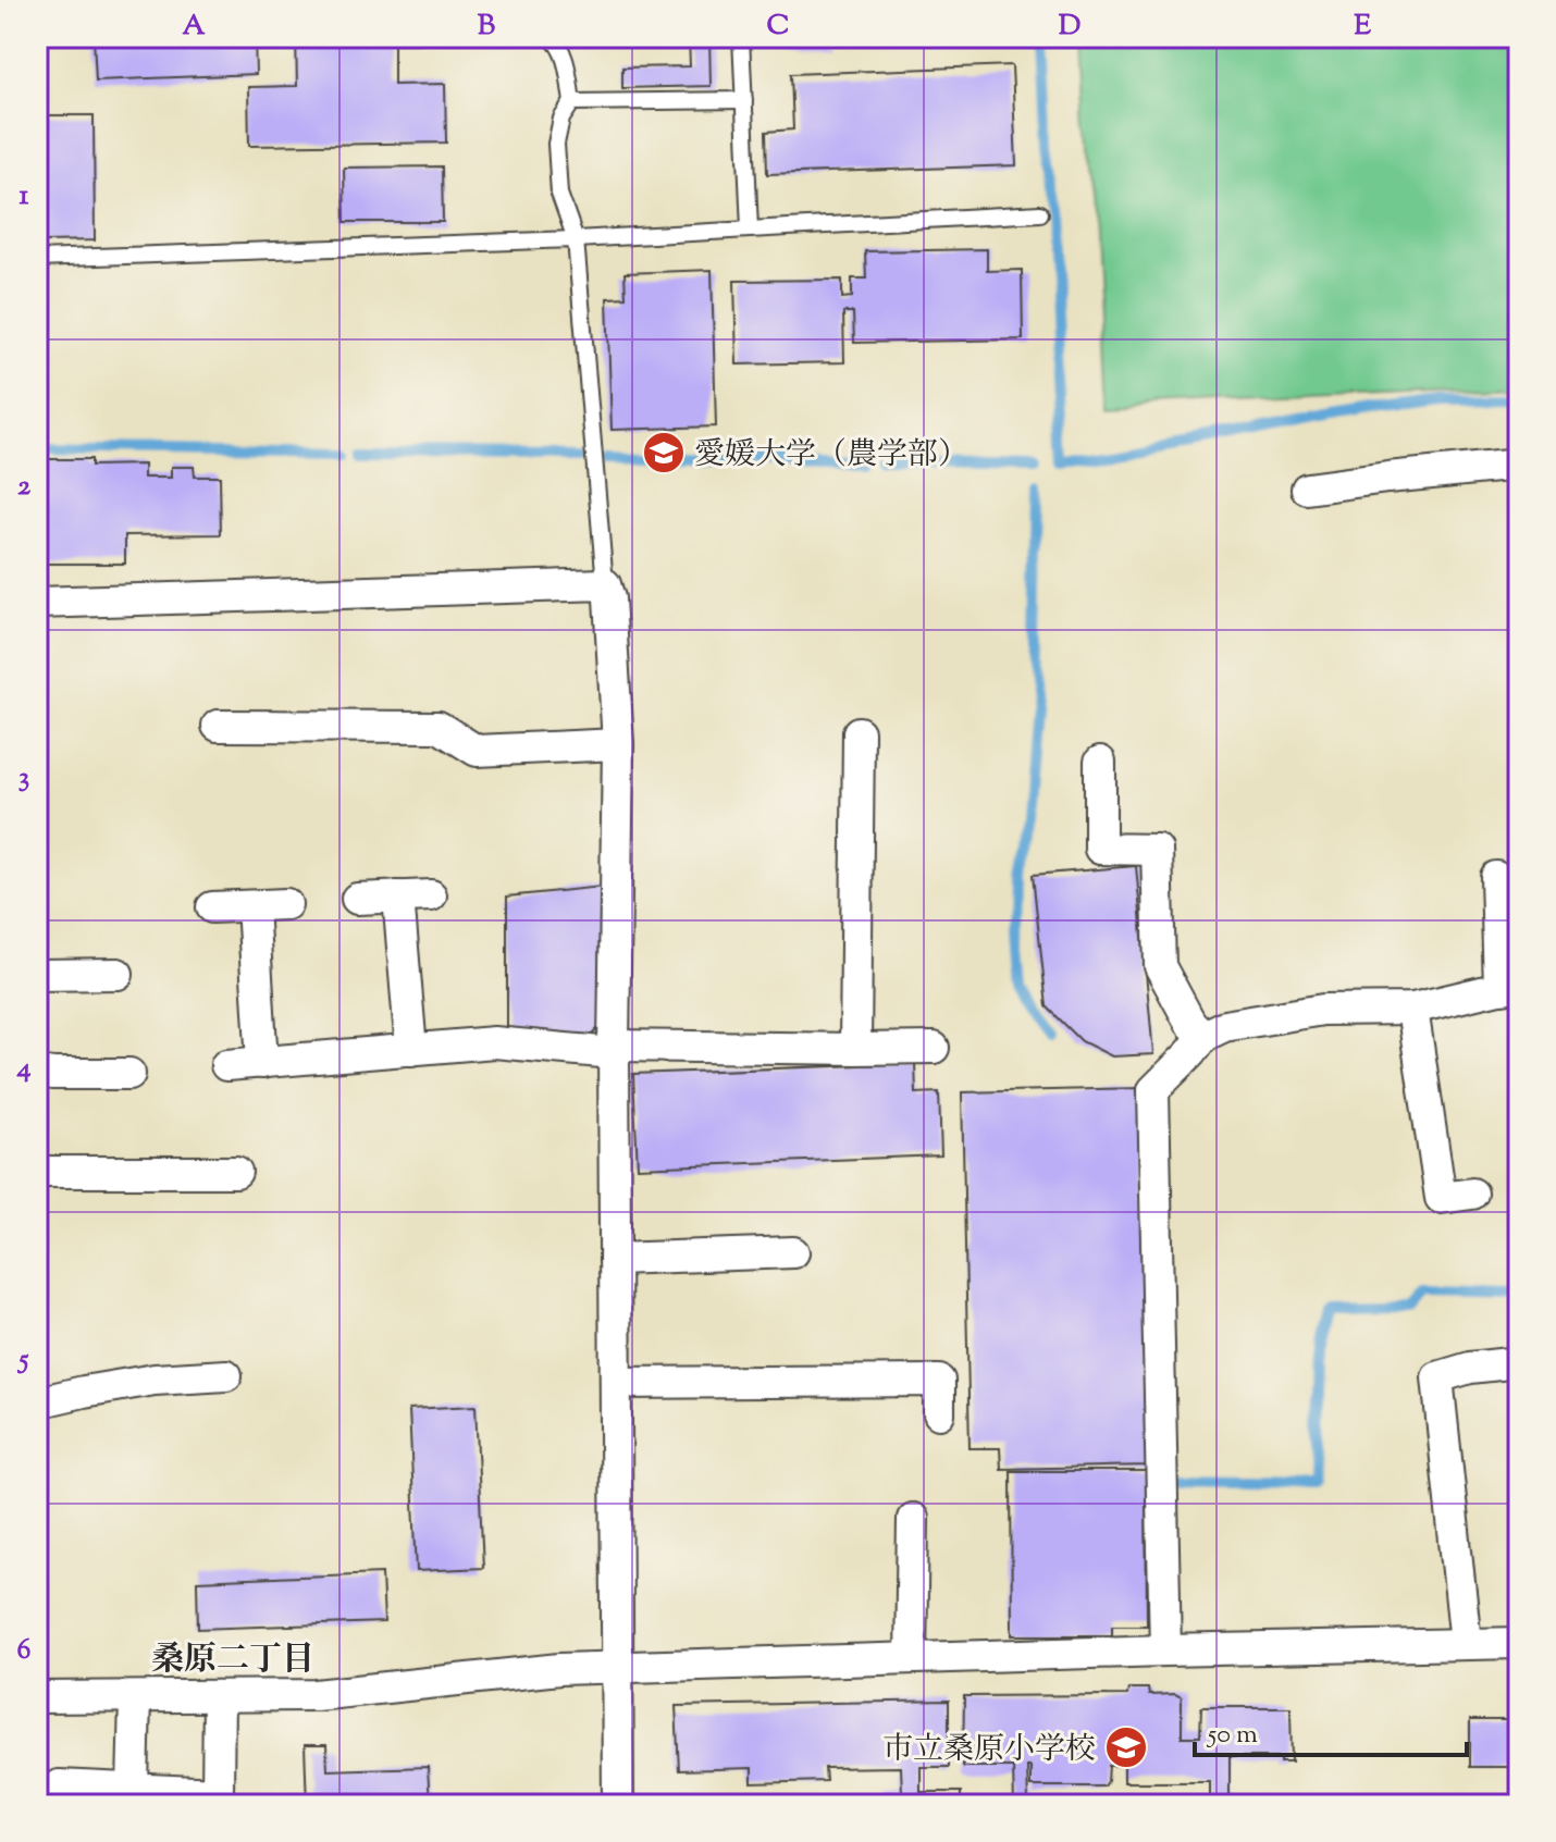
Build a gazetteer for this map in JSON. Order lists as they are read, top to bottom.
{
  "districts": ["桑原二丁目"],
  "places": {
    "school or university": ["愛媛大学（農学部）", "市立桑原小学校"]
  },
  "scale_bar": "50 m",
  "grid": {
    "columns": [
      "A",
      "B",
      "C",
      "D",
      "E"
    ],
    "rows": [
      "1",
      "2",
      "3",
      "4",
      "5",
      "6"
    ]
  }
}
